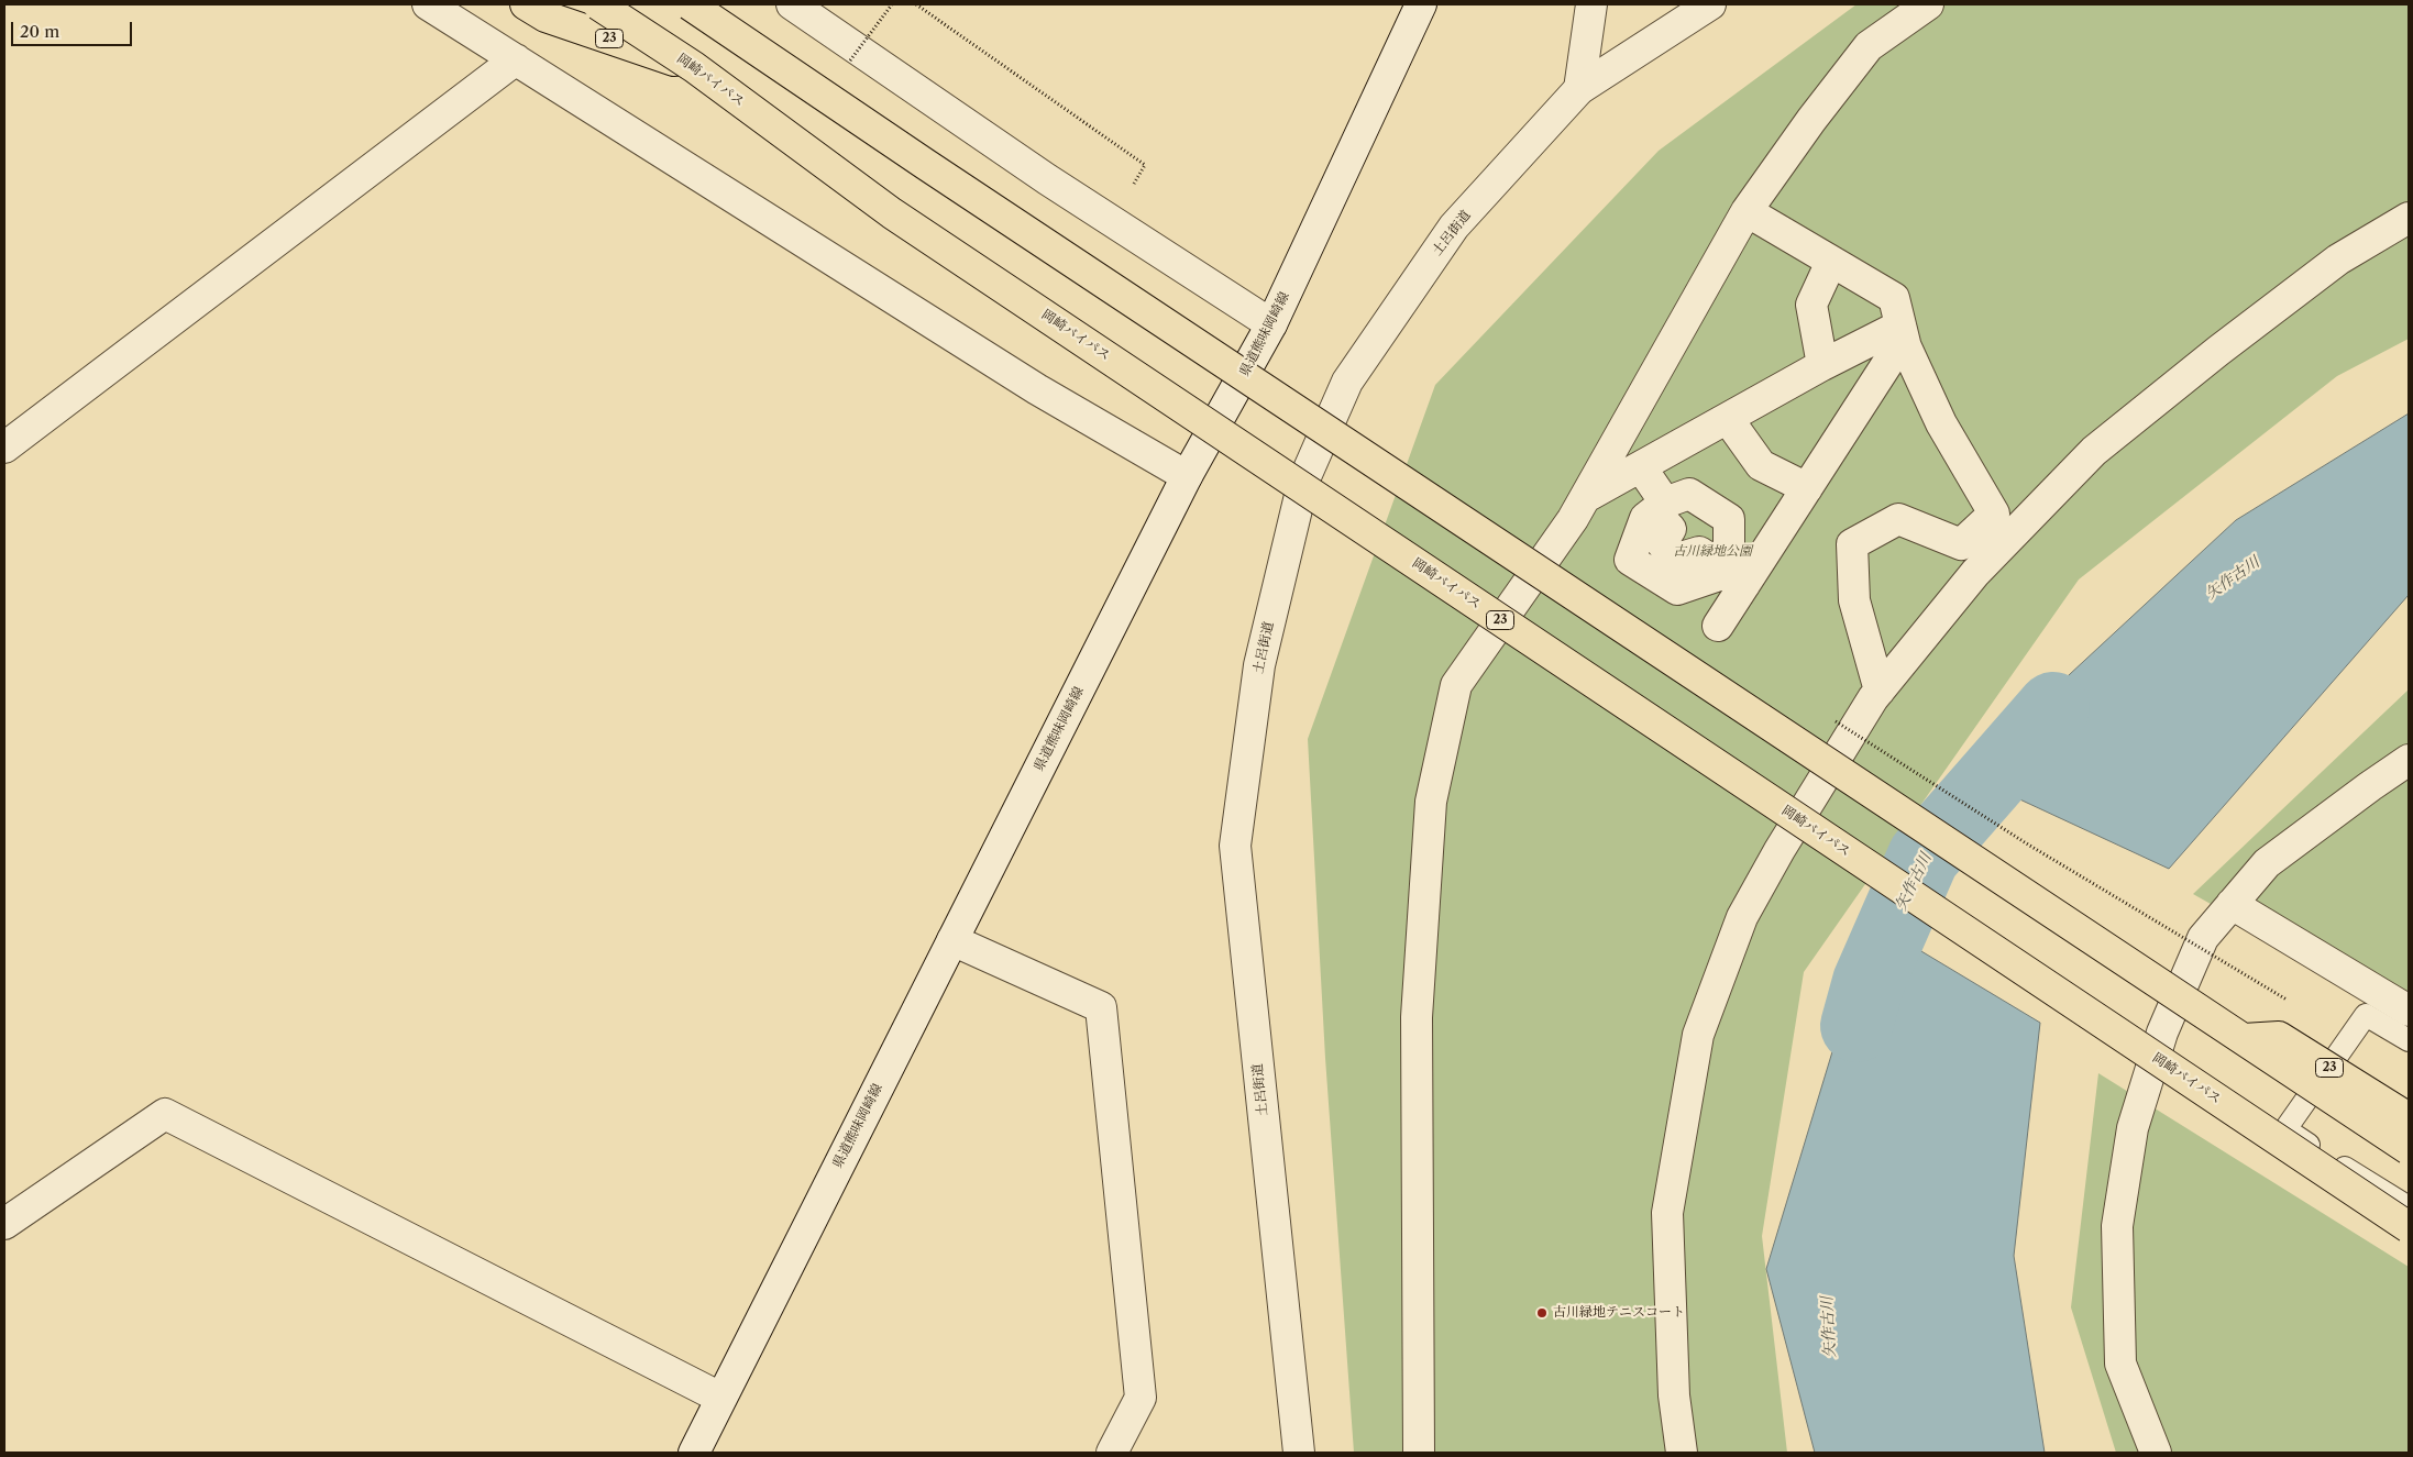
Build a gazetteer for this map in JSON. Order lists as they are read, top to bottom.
{
  "streets": {
    "highway": ["23", "岡崎バイパス"],
    "street": ["土呂街道", "県道熊味岡崎線"]
  },
  "crossings": [
    ["23", "岡崎バイパス"]
  ],
  "water": ["矢作古川"],
  "parks": ["古川緑地公園"],
  "places": ["古川緑地テニスコート"],
  "scale_bar": "20 m"
}
